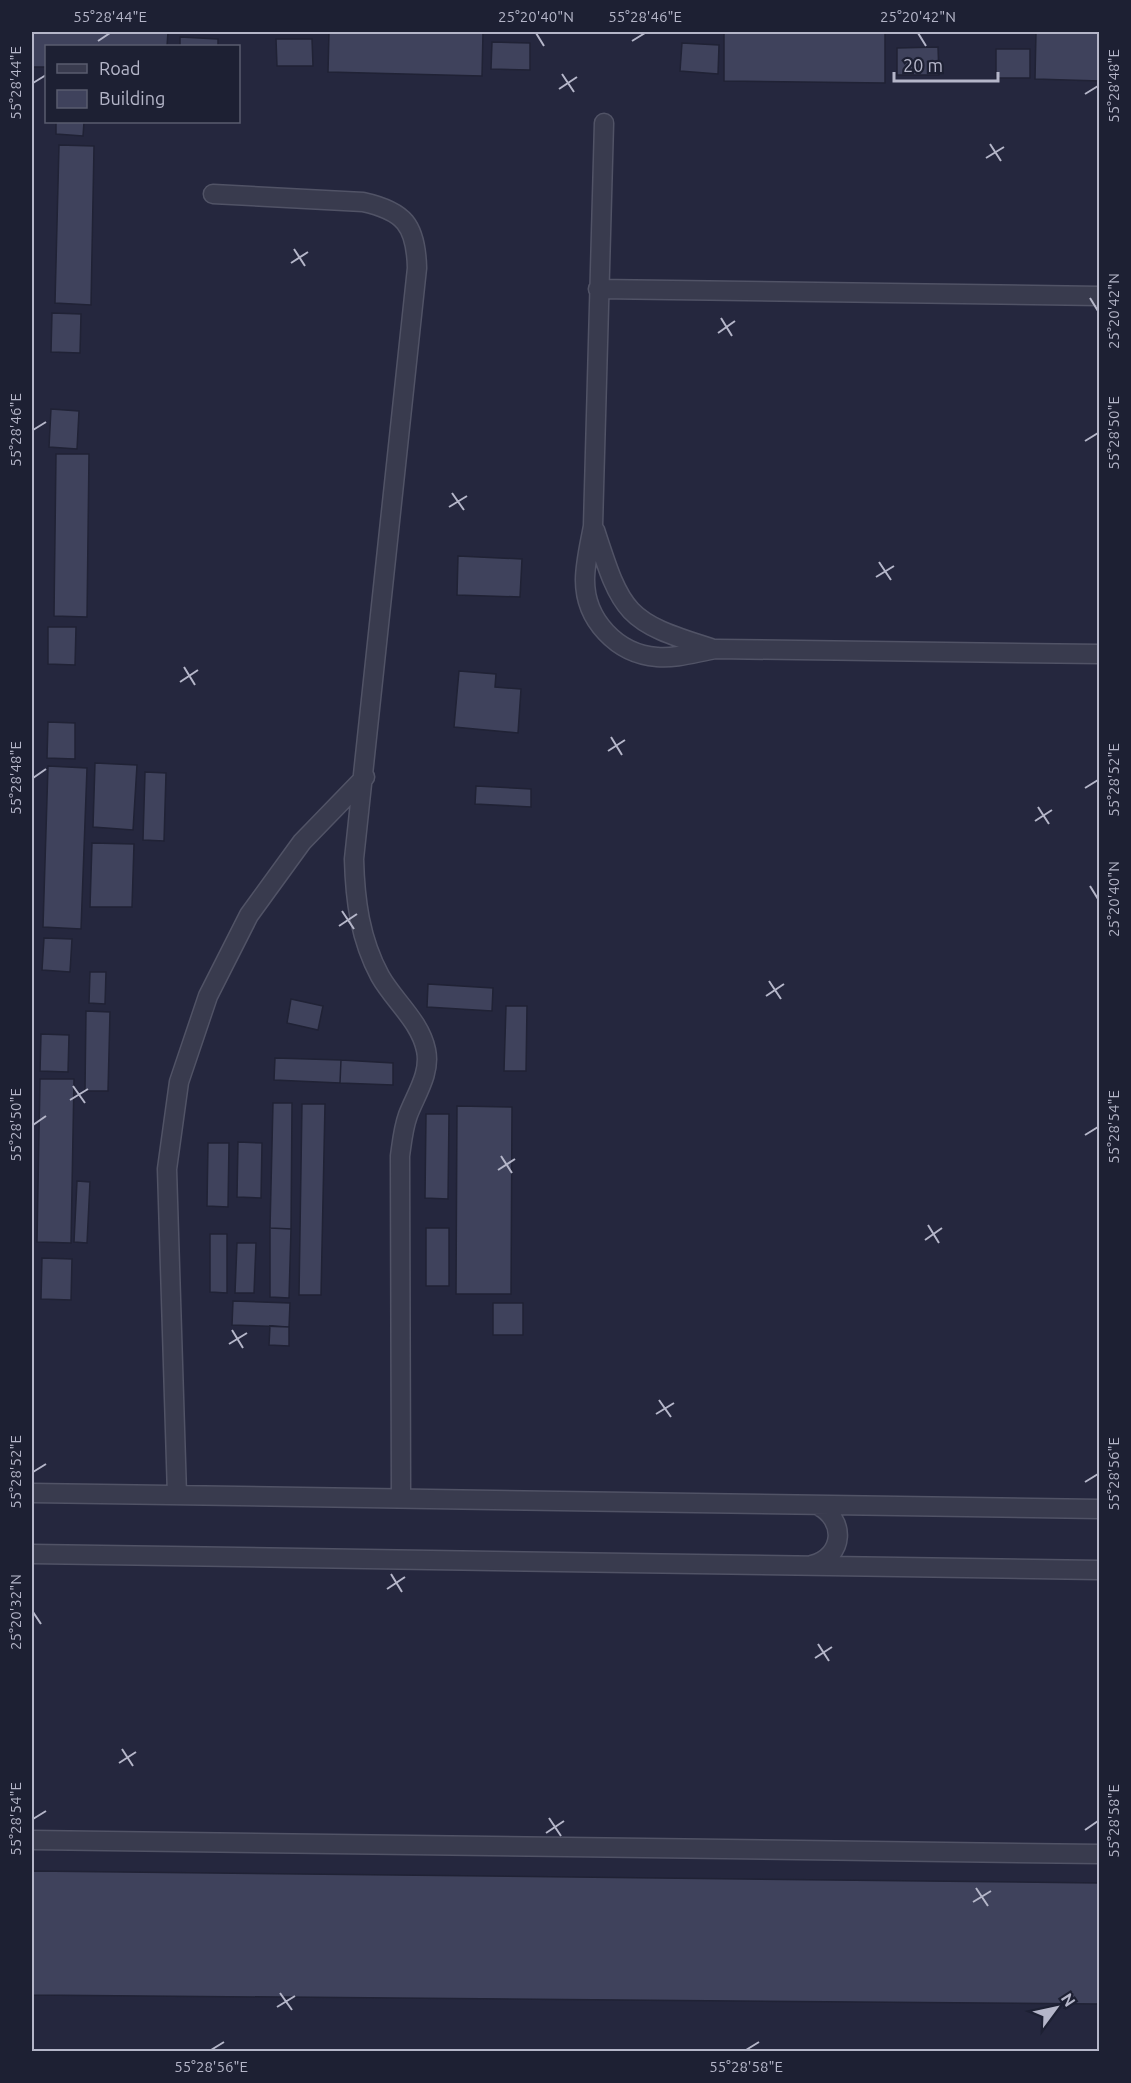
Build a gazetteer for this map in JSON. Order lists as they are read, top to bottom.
{
  "legend": ["Road", "Building"],
  "scale_bar": "20 m",
  "north": "top right",
  "coordinates": [
    "55°28'44\"E",
    "25°20'40\"N",
    "55°28'46\"E",
    "25°20'42\"N",
    "55°28'48\"E",
    "55°28'50\"E",
    "55°28'52\"E",
    "55°28'54\"E",
    "55°28'56\"E",
    "25°20'32\"N",
    "55°28'58\"E"
  ]
}
